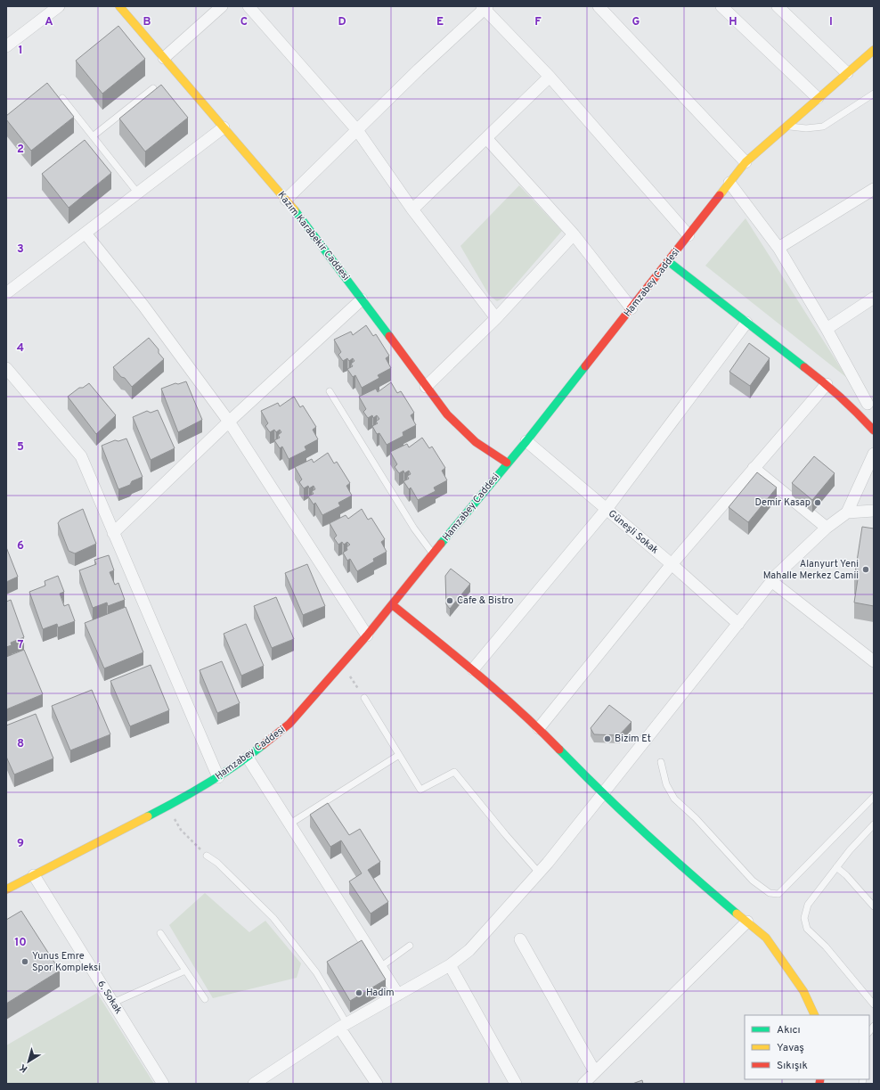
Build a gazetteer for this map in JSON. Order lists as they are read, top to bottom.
{
  "streets": {
    "street": [
      "Kazım Karabekir Caddesi",
      "Hamzabey Caddesi",
      "Güneşli Sokak",
      "6. Sokak"
    ]
  },
  "crossings": [
    ["Kazım Karabekir Caddesi", "Hamzabey Caddesi"],
    ["Hamzabey Caddesi", "Güneşli Sokak"],
    ["Hamzabey Caddesi", "6. Sokak"]
  ],
  "places": [
    "Demir Kasap",
    "Alanyurt Yeni Mahalle Merkez Camii",
    "Cafe & Bistro",
    "Bizim Et",
    "Yunus Emre Spor Kompleksi",
    "Hadim"
  ],
  "legend": ["Akıcı", "Yavaş", "Sıkışık"],
  "north": "bottom left",
  "grid": {
    "columns": [
      "A",
      "B",
      "C",
      "D",
      "E",
      "F",
      "G",
      "H",
      "I"
    ],
    "rows": [
      "1",
      "2",
      "3",
      "4",
      "5",
      "6",
      "7",
      "8",
      "9",
      "10"
    ]
  }
}
